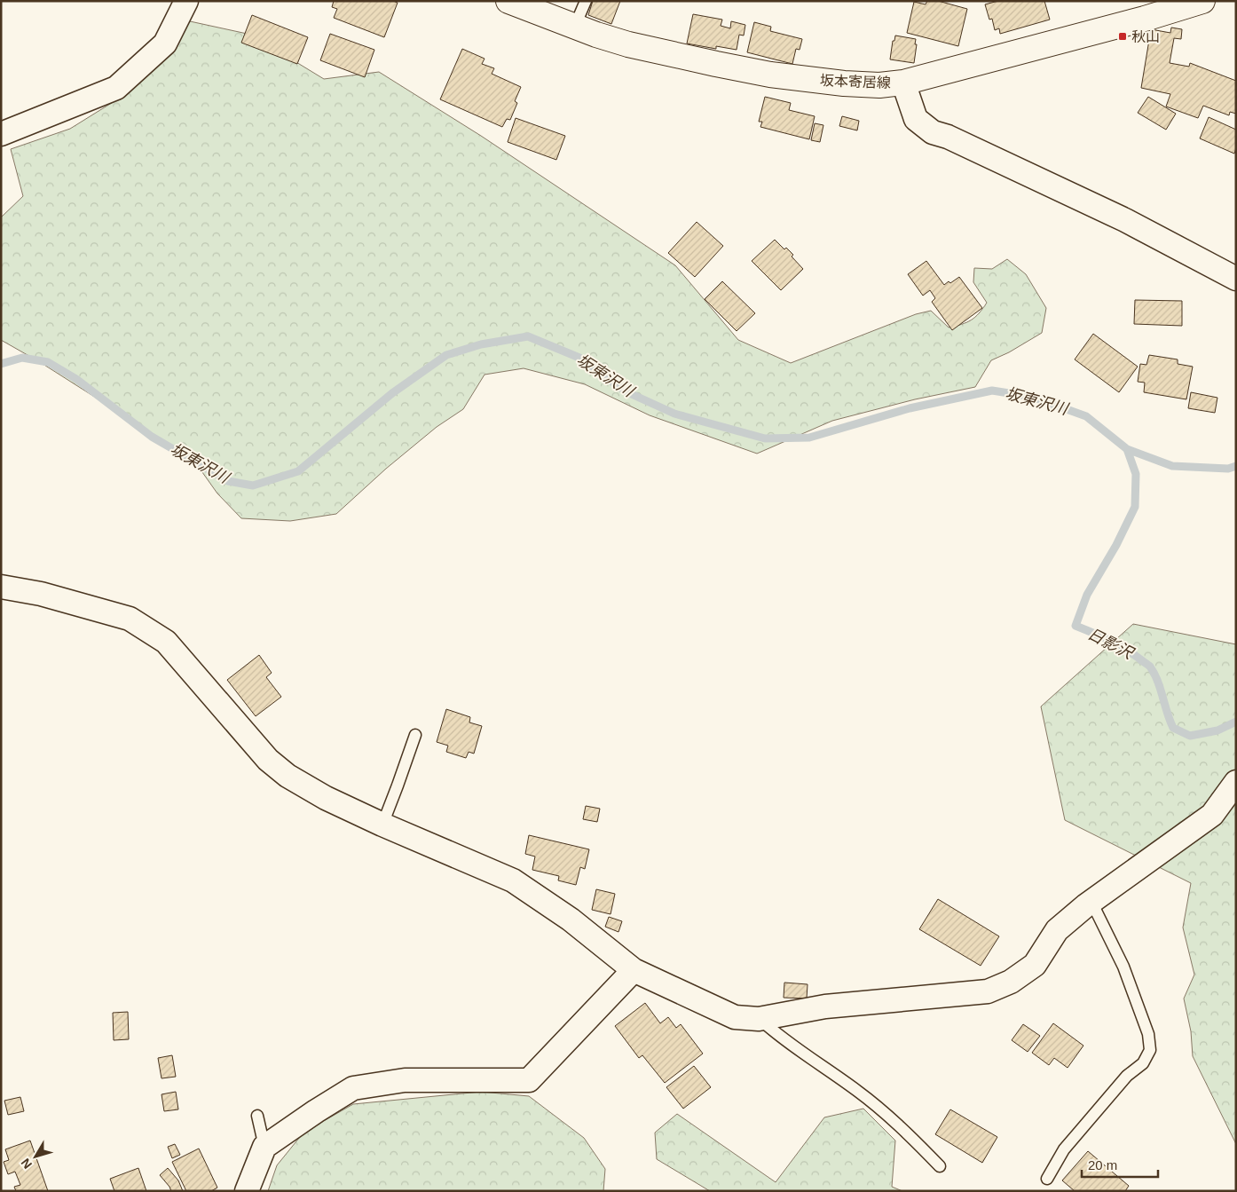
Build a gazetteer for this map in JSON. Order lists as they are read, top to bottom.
{
  "streets": {
    "main road": ["坂本寄居線"]
  },
  "water": ["坂東沢川", "日影沢"],
  "places": {
    "transit": ["秋山"]
  },
  "scale_bar": "20 m",
  "north": "bottom left"
}
